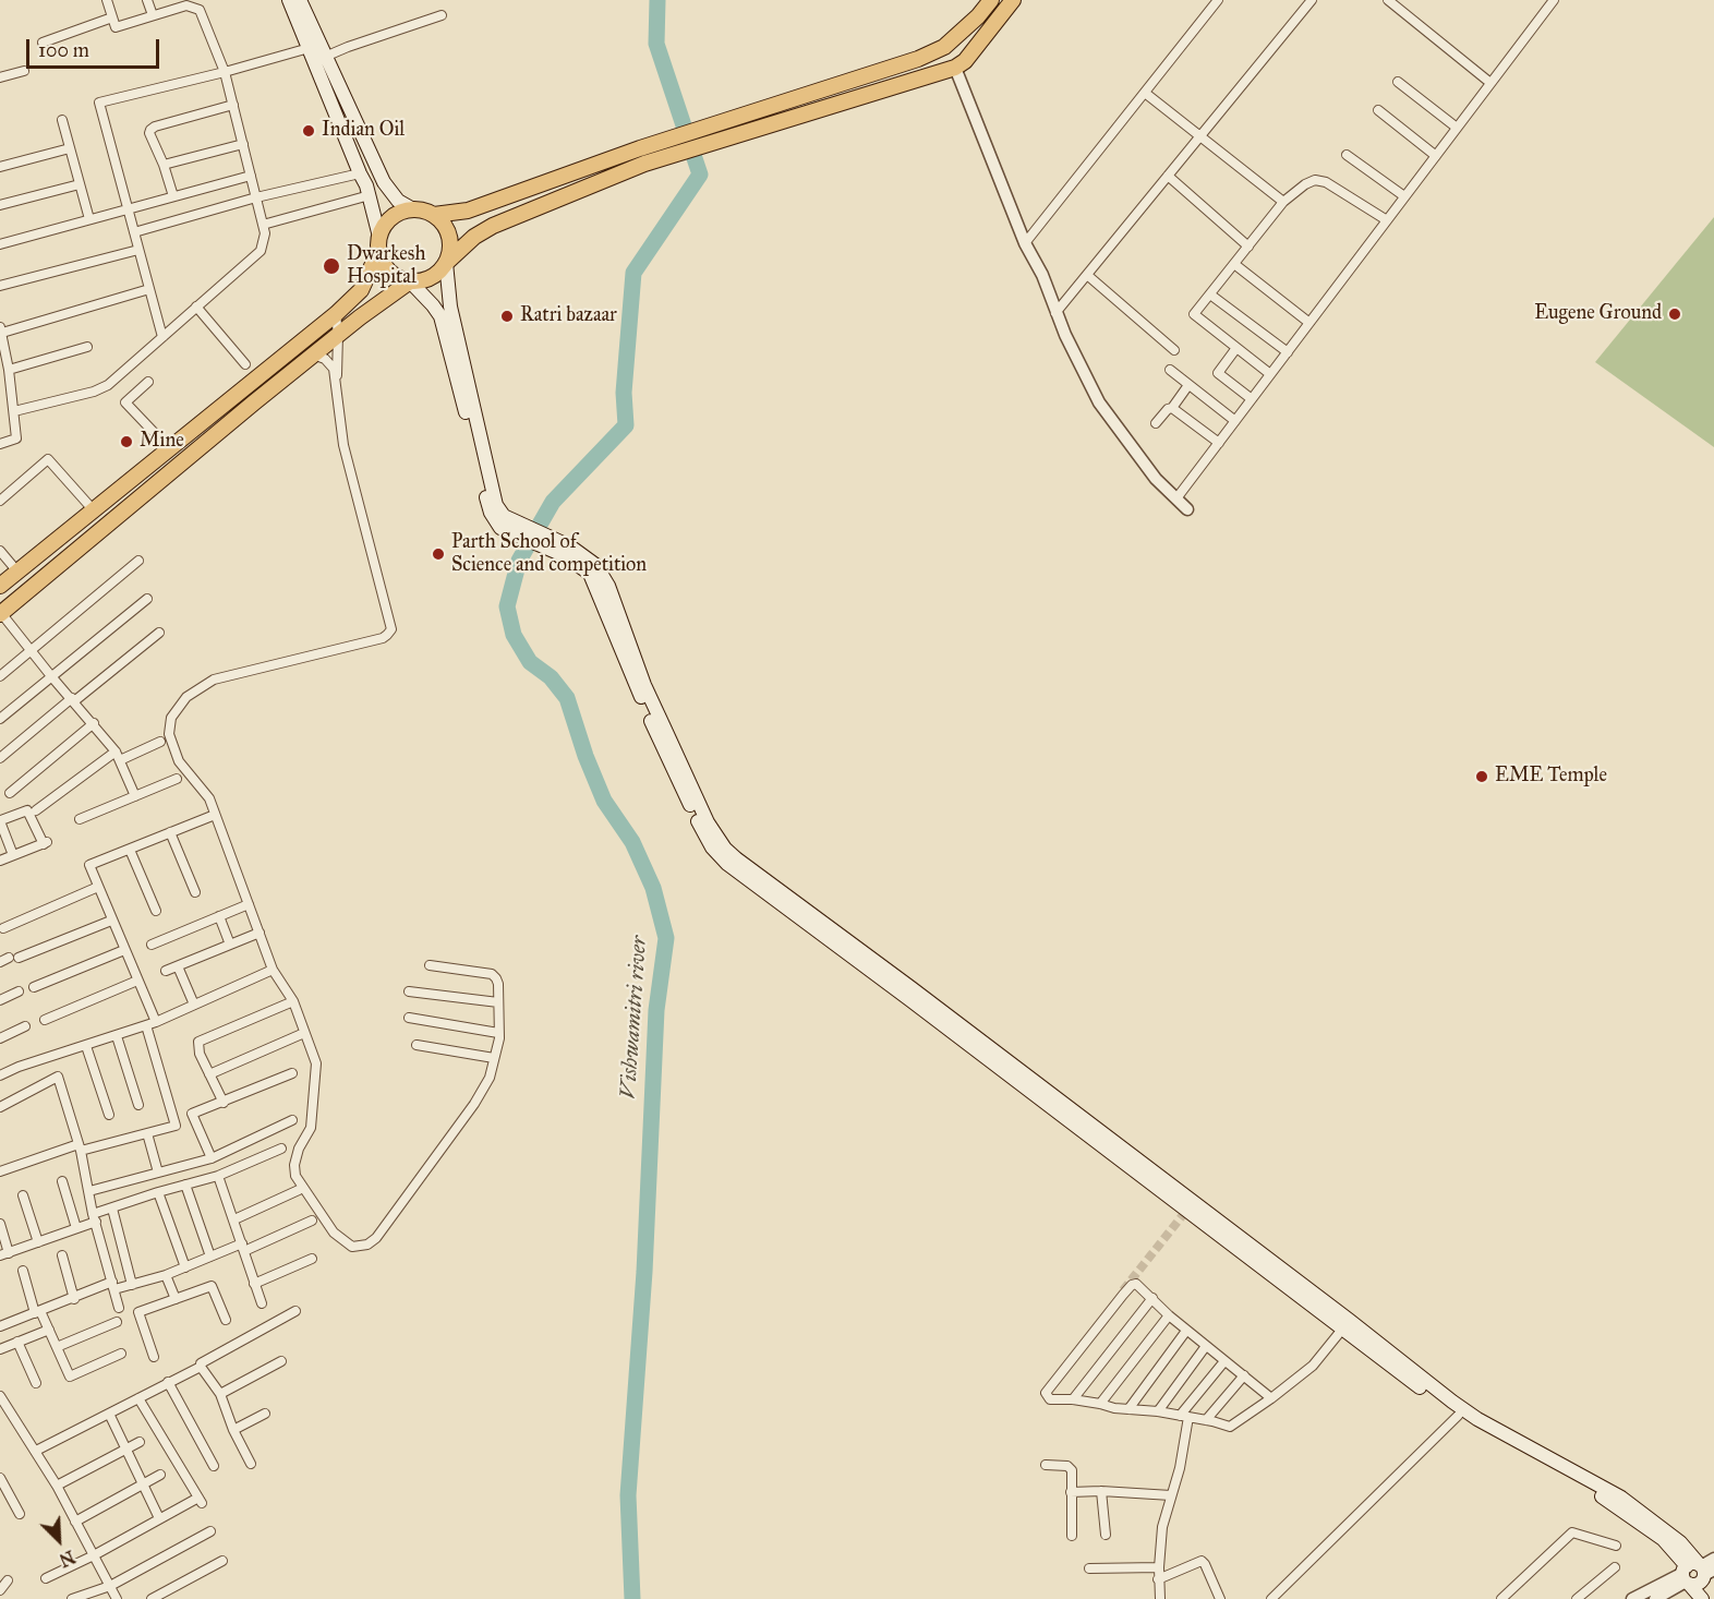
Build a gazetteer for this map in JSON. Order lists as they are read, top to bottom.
{
  "water": ["Vishwamitri river"],
  "places": [
    "Indian Oil",
    "Dwarkesh Hospital",
    "Eugene Ground",
    "Ratri bazaar",
    "Mine",
    "Parth School of Science and competition",
    "EME Temple"
  ],
  "scale_bar": "100 m",
  "north": "bottom right"
}
